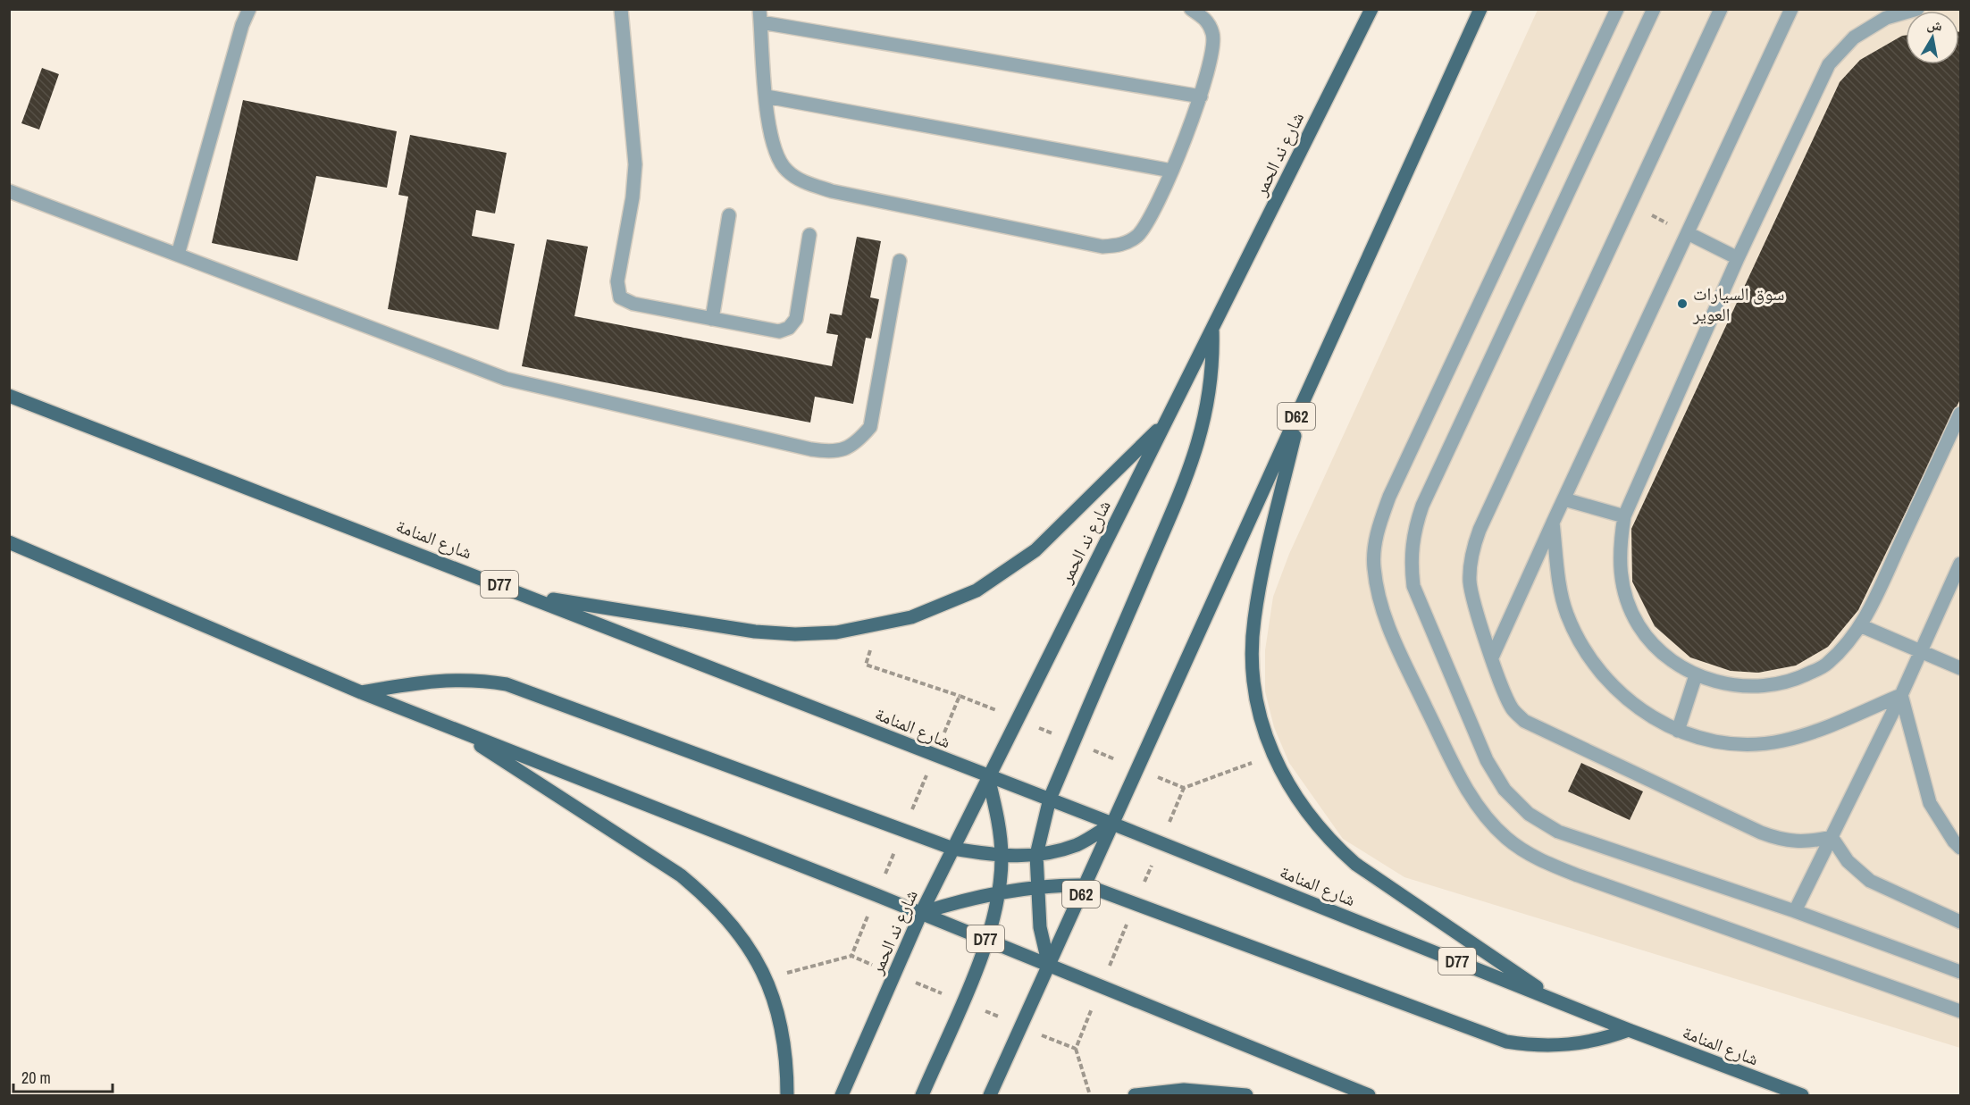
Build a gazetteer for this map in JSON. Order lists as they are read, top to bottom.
{
  "streets": {
    "main road": [
      "شارع ند الحمر",
      "D62",
      "شارع المنامة",
      "D77"
    ]
  },
  "crossings": [
    ["شارع ند الحمر", "شارع المنامة"],
    ["شارع ند الحمر", "D77"],
    ["D62", "شارع المنامة"],
    ["D62", "D77"]
  ],
  "places": ["سوق السيارات العوير"],
  "scale_bar": "20 m",
  "north": "top"
}
